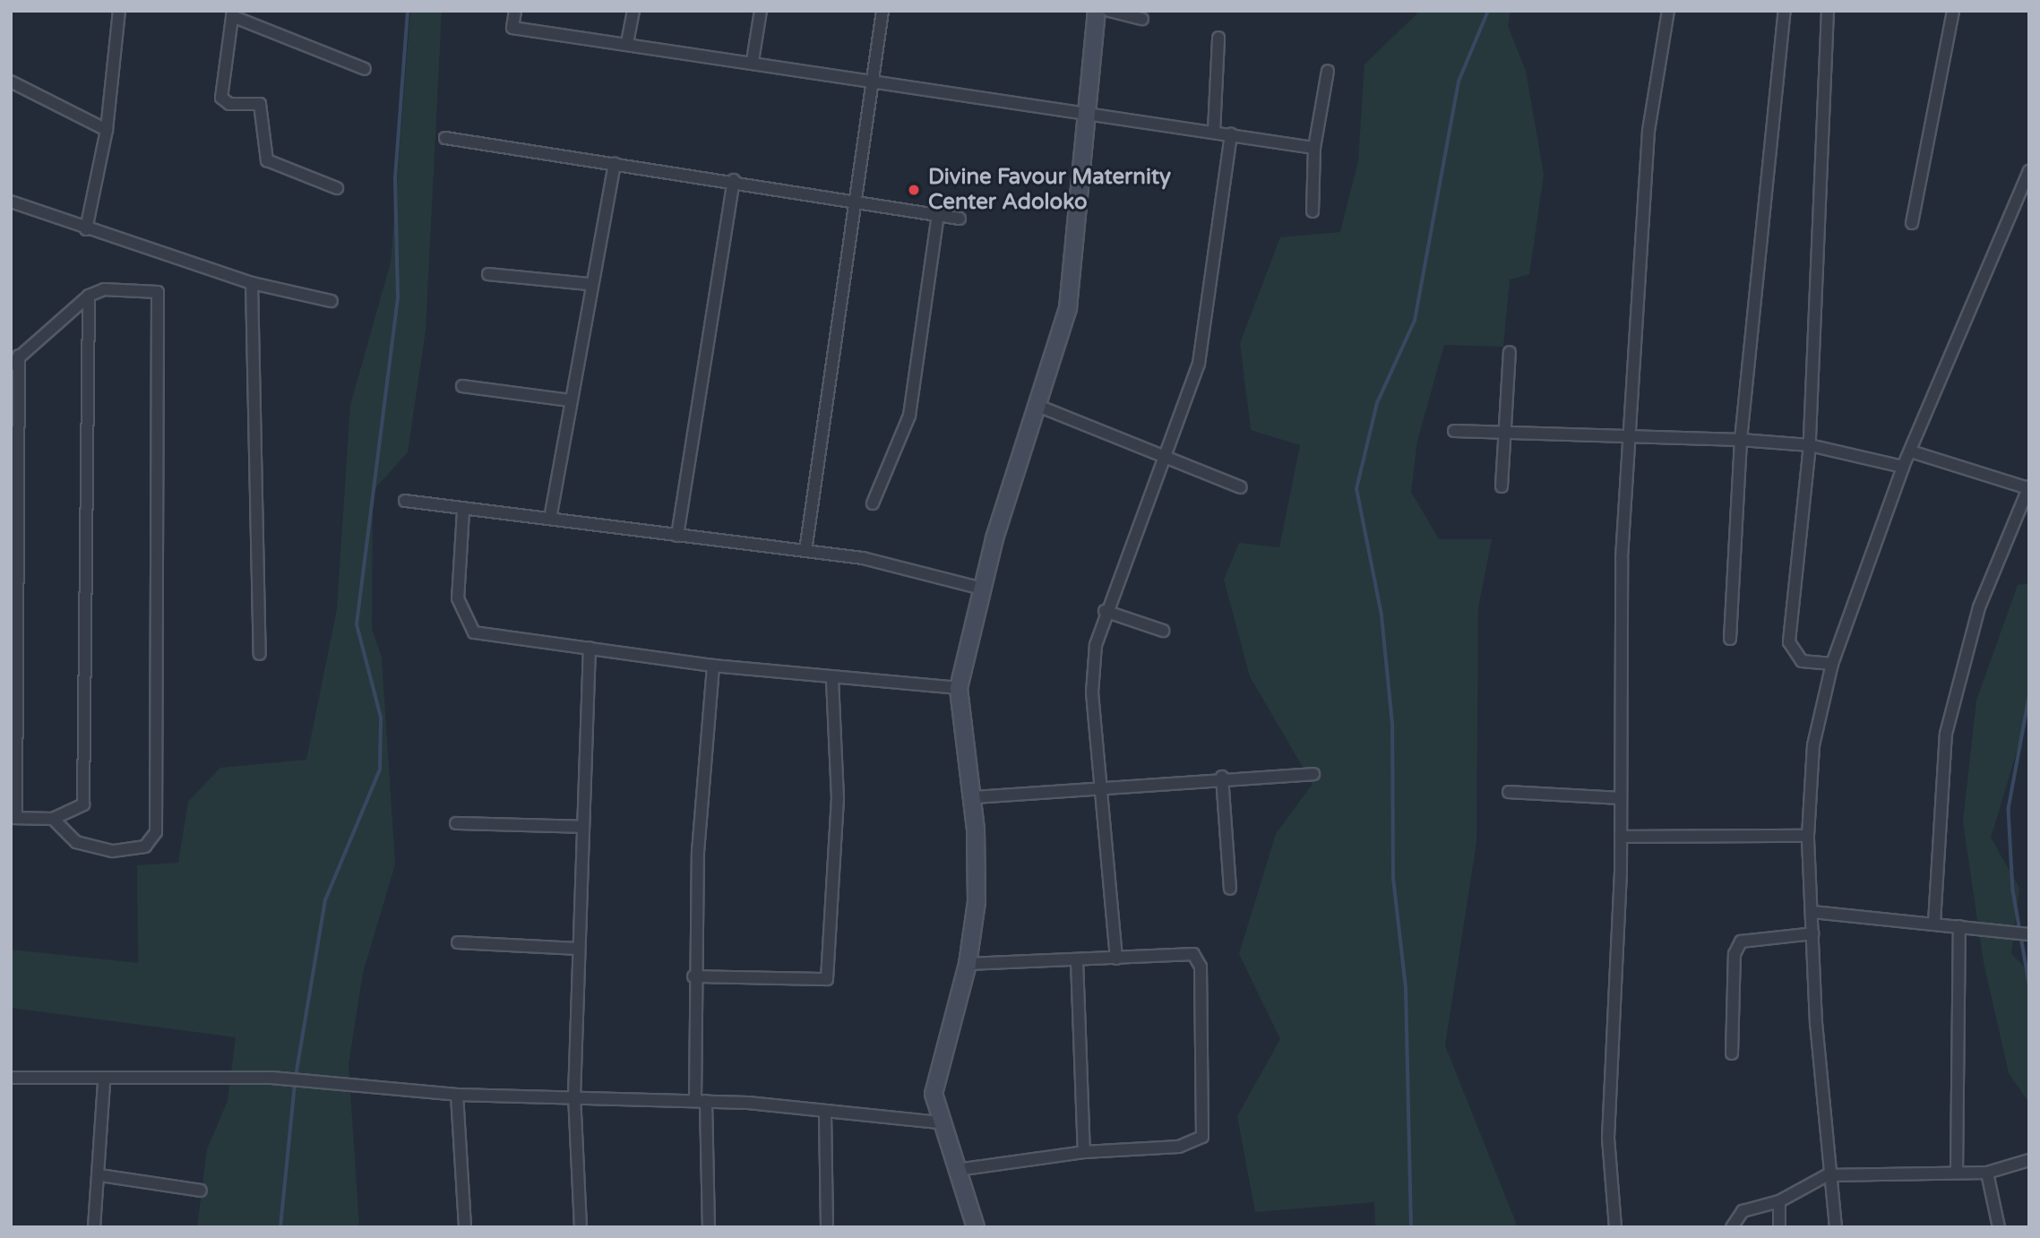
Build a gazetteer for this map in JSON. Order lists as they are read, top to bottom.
{
  "places": ["Divine Favour Maternity Center Adoloko"]
}
